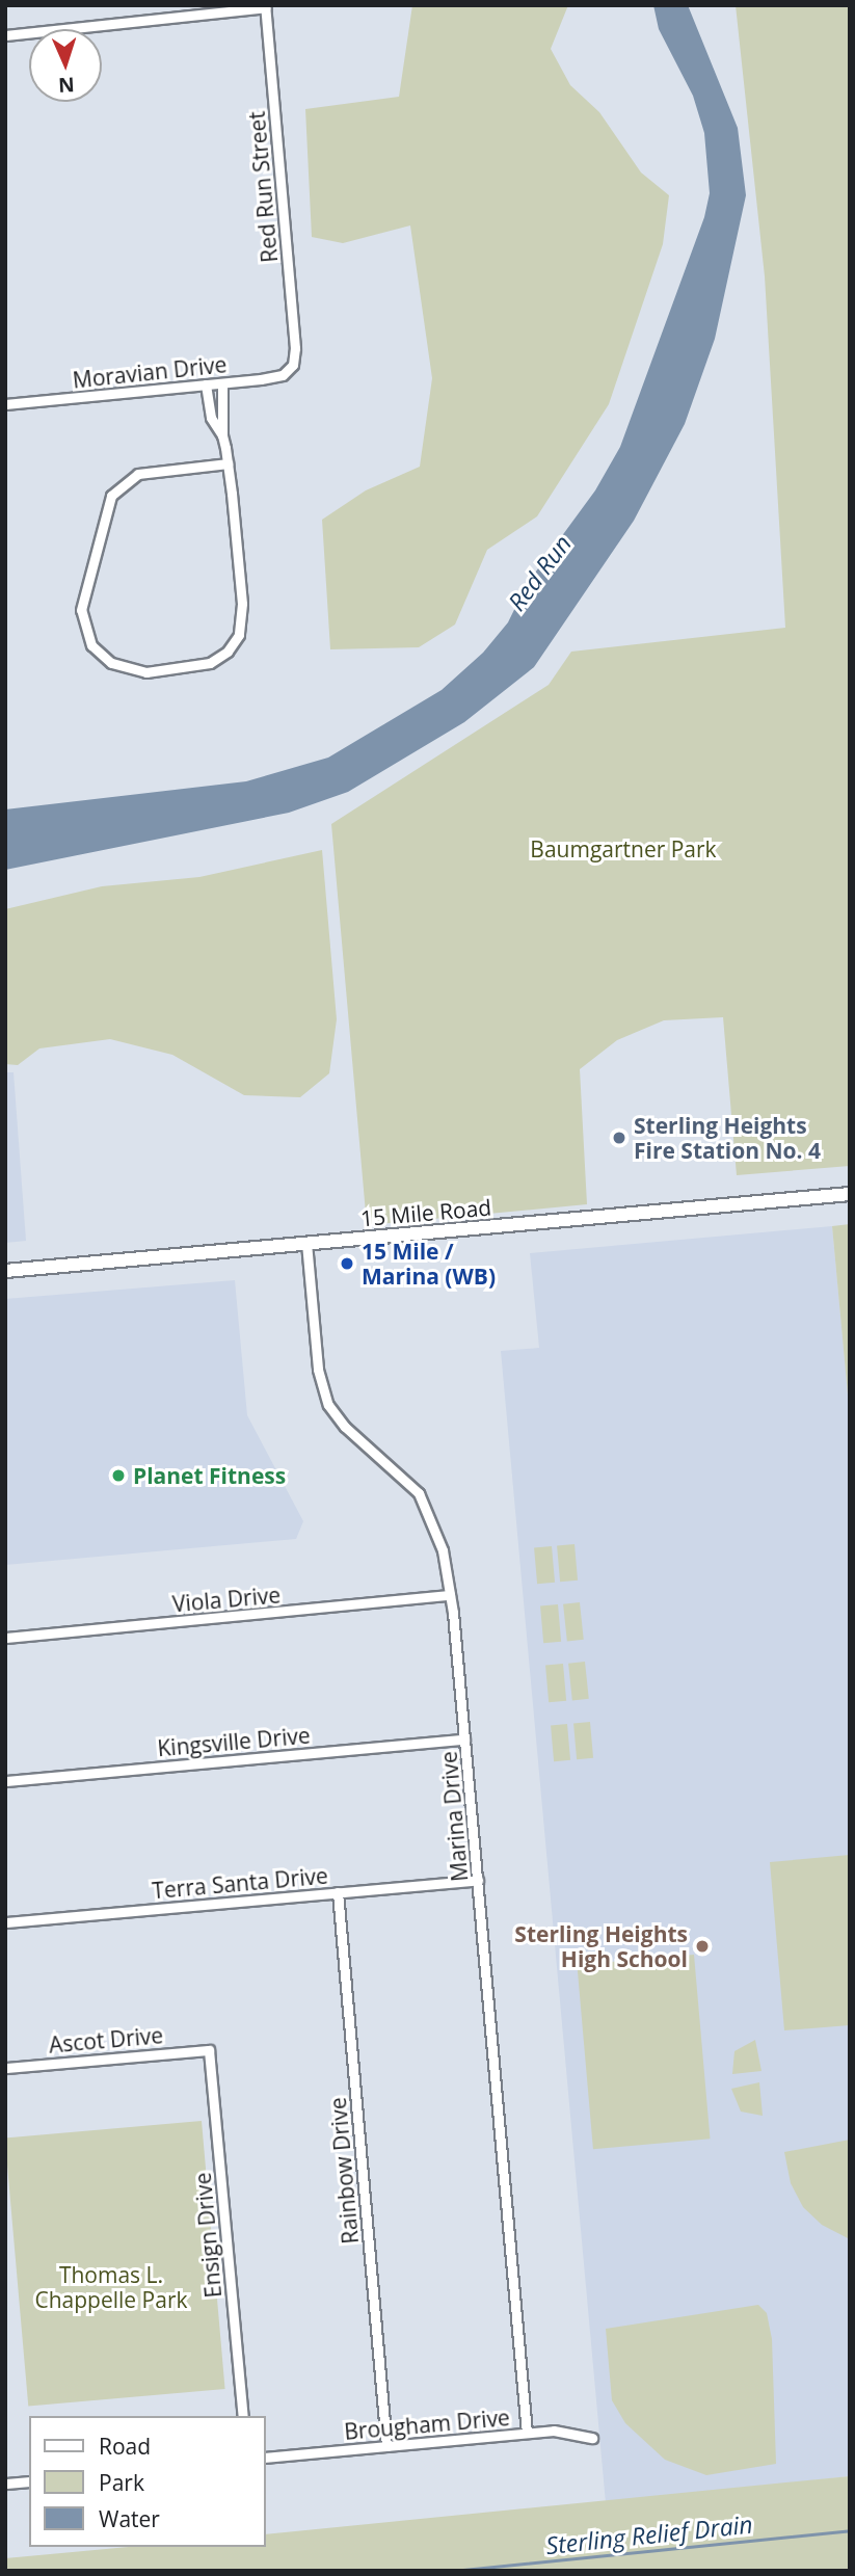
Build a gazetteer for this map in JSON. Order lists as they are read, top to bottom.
{
  "streets": {
    "main road": ["15 Mile Road"],
    "street": [
      "Red Run Street",
      "Moravian Drive",
      "Viola Drive",
      "Kingsville Drive",
      "Marina Drive",
      "Terra Santa Drive",
      "Ascot Drive",
      "Rainbow Drive",
      "Ensign Drive",
      "Brougham Drive"
    ]
  },
  "crossings": [
    ["Red Run Street", "Moravian Drive"],
    ["15 Mile Road", "Marina Drive"],
    ["Viola Drive", "Marina Drive"],
    ["Kingsville Drive", "Marina Drive"],
    ["Marina Drive", "Terra Santa Drive"],
    ["Marina Drive", "Brougham Drive"],
    ["Terra Santa Drive", "Rainbow Drive"],
    ["Ascot Drive", "Ensign Drive"],
    ["Rainbow Drive", "Brougham Drive"]
  ],
  "water": ["Red Run", "Sterling Relief Drain"],
  "parks": ["Baumgartner Park", "Thomas L. Chappelle Park"],
  "places": [
    "Sterling Heights Fire Station No. 4",
    "15 Mile / Marina (WB)",
    "Planet Fitness",
    "Sterling Heights High School"
  ],
  "legend": ["Road", "Park", "Water"],
  "north": "bottom"
}
